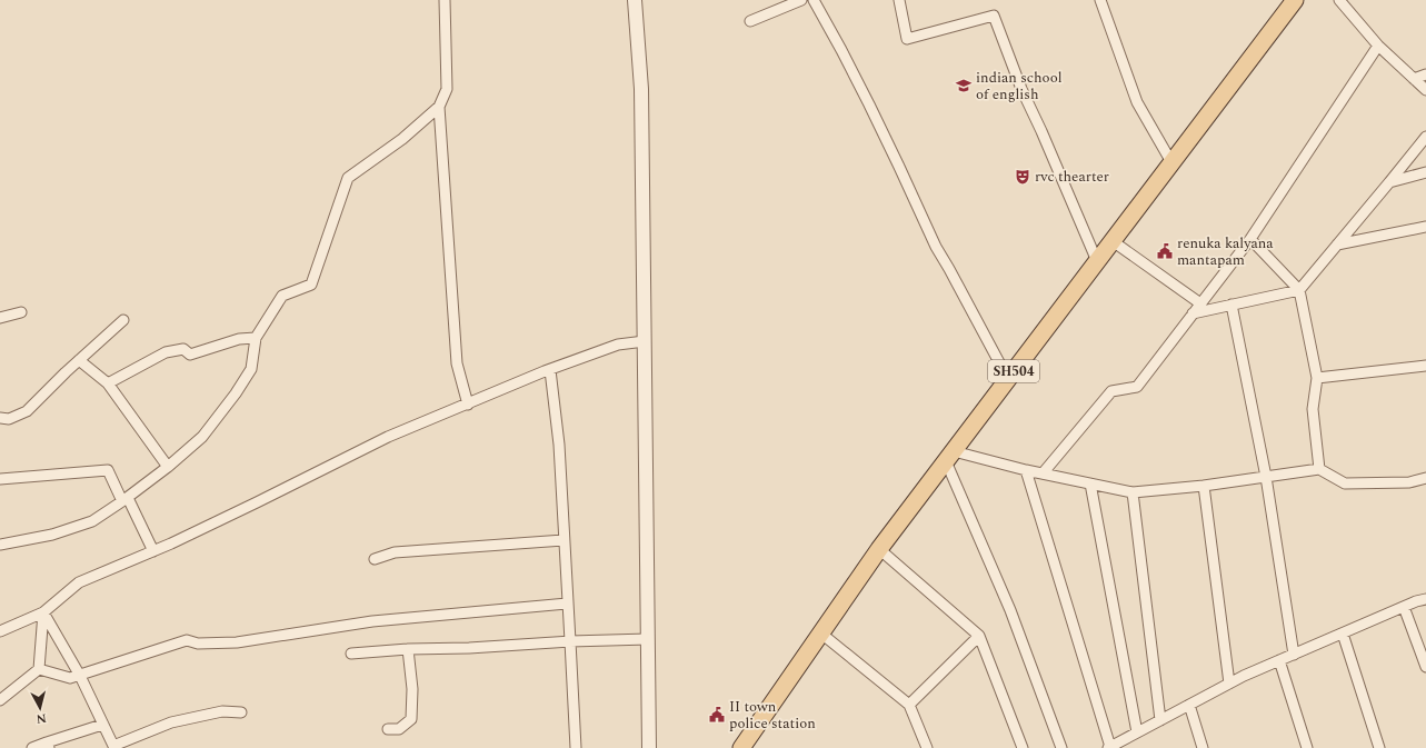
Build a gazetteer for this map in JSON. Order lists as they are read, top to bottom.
{
  "streets": {
    "main road": ["SH504"]
  },
  "places": {
    "school or university": ["indian school of english"],
    "theatre": ["rvc thearter"],
    "public building": ["renuka kalyana mantapam", "II town police station"]
  },
  "north": "bottom"
}
